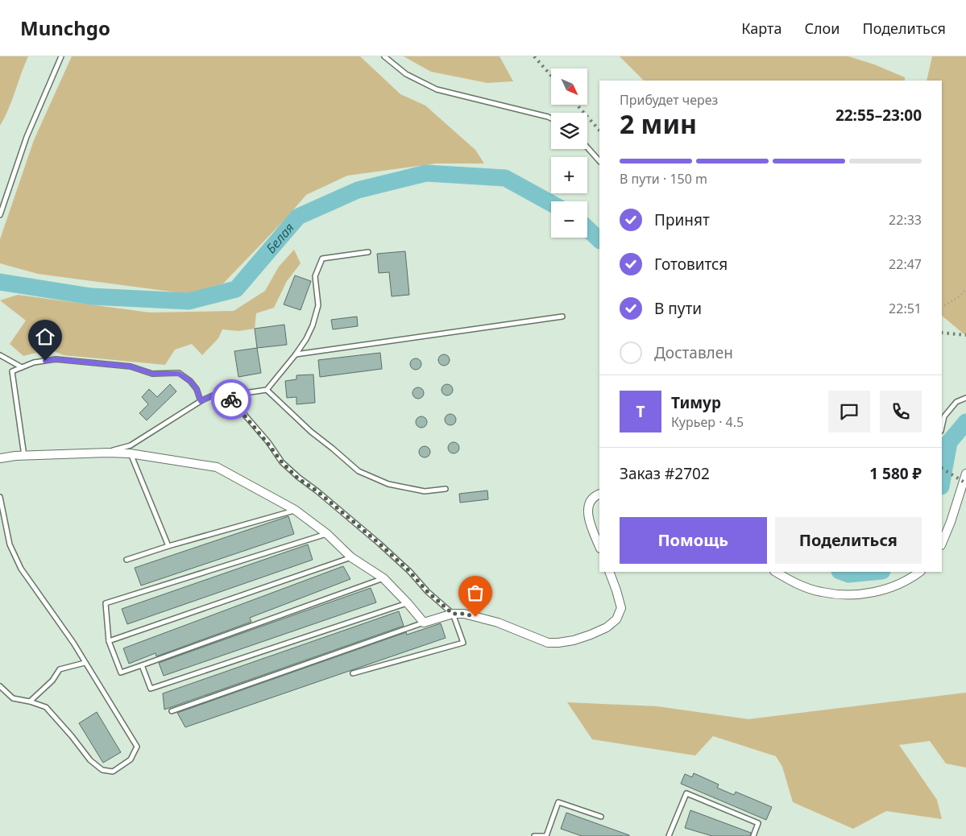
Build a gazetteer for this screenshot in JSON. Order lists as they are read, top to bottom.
{
  "water": ["Белая"],
  "north": "bottom right",
  "page": {
    "header": "Munchgo",
    "nav": ["Карта", "Слои", "Поделиться"],
    "map_buttons": ["+", "−"],
    "heading": ["2 мин", "Прибудет через", "22:55–23:00"],
    "panel": [
      "Тимур",
      "Курьер · 4.5",
      "Заказ #2702",
      "1 580 ₽"
    ],
    "bar": "В пути · 150 m",
    "list": [
      ["Принят", "22:33"],
      ["Готовится", "22:47"],
      ["В пути", "22:51"],
      "Доставлен"
    ],
    "round": "Т",
    "buttons": ["Помощь", "Поделиться"]
  }
}
